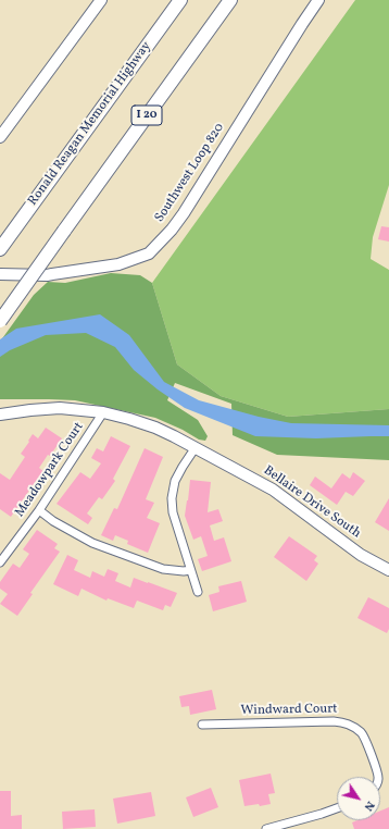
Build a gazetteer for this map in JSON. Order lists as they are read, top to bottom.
{
  "streets": {
    "highway": ["I 20", "Ronald Reagan Memorial Highway"],
    "street": [
      "Southwest Loop 820",
      "Meadowpark Court",
      "Bellaire Drive South",
      "Windward Court"
    ]
  },
  "crossings": [
    ["Meadowpark Court", "Bellaire Drive South"]
  ],
  "north": "bottom right"
}
